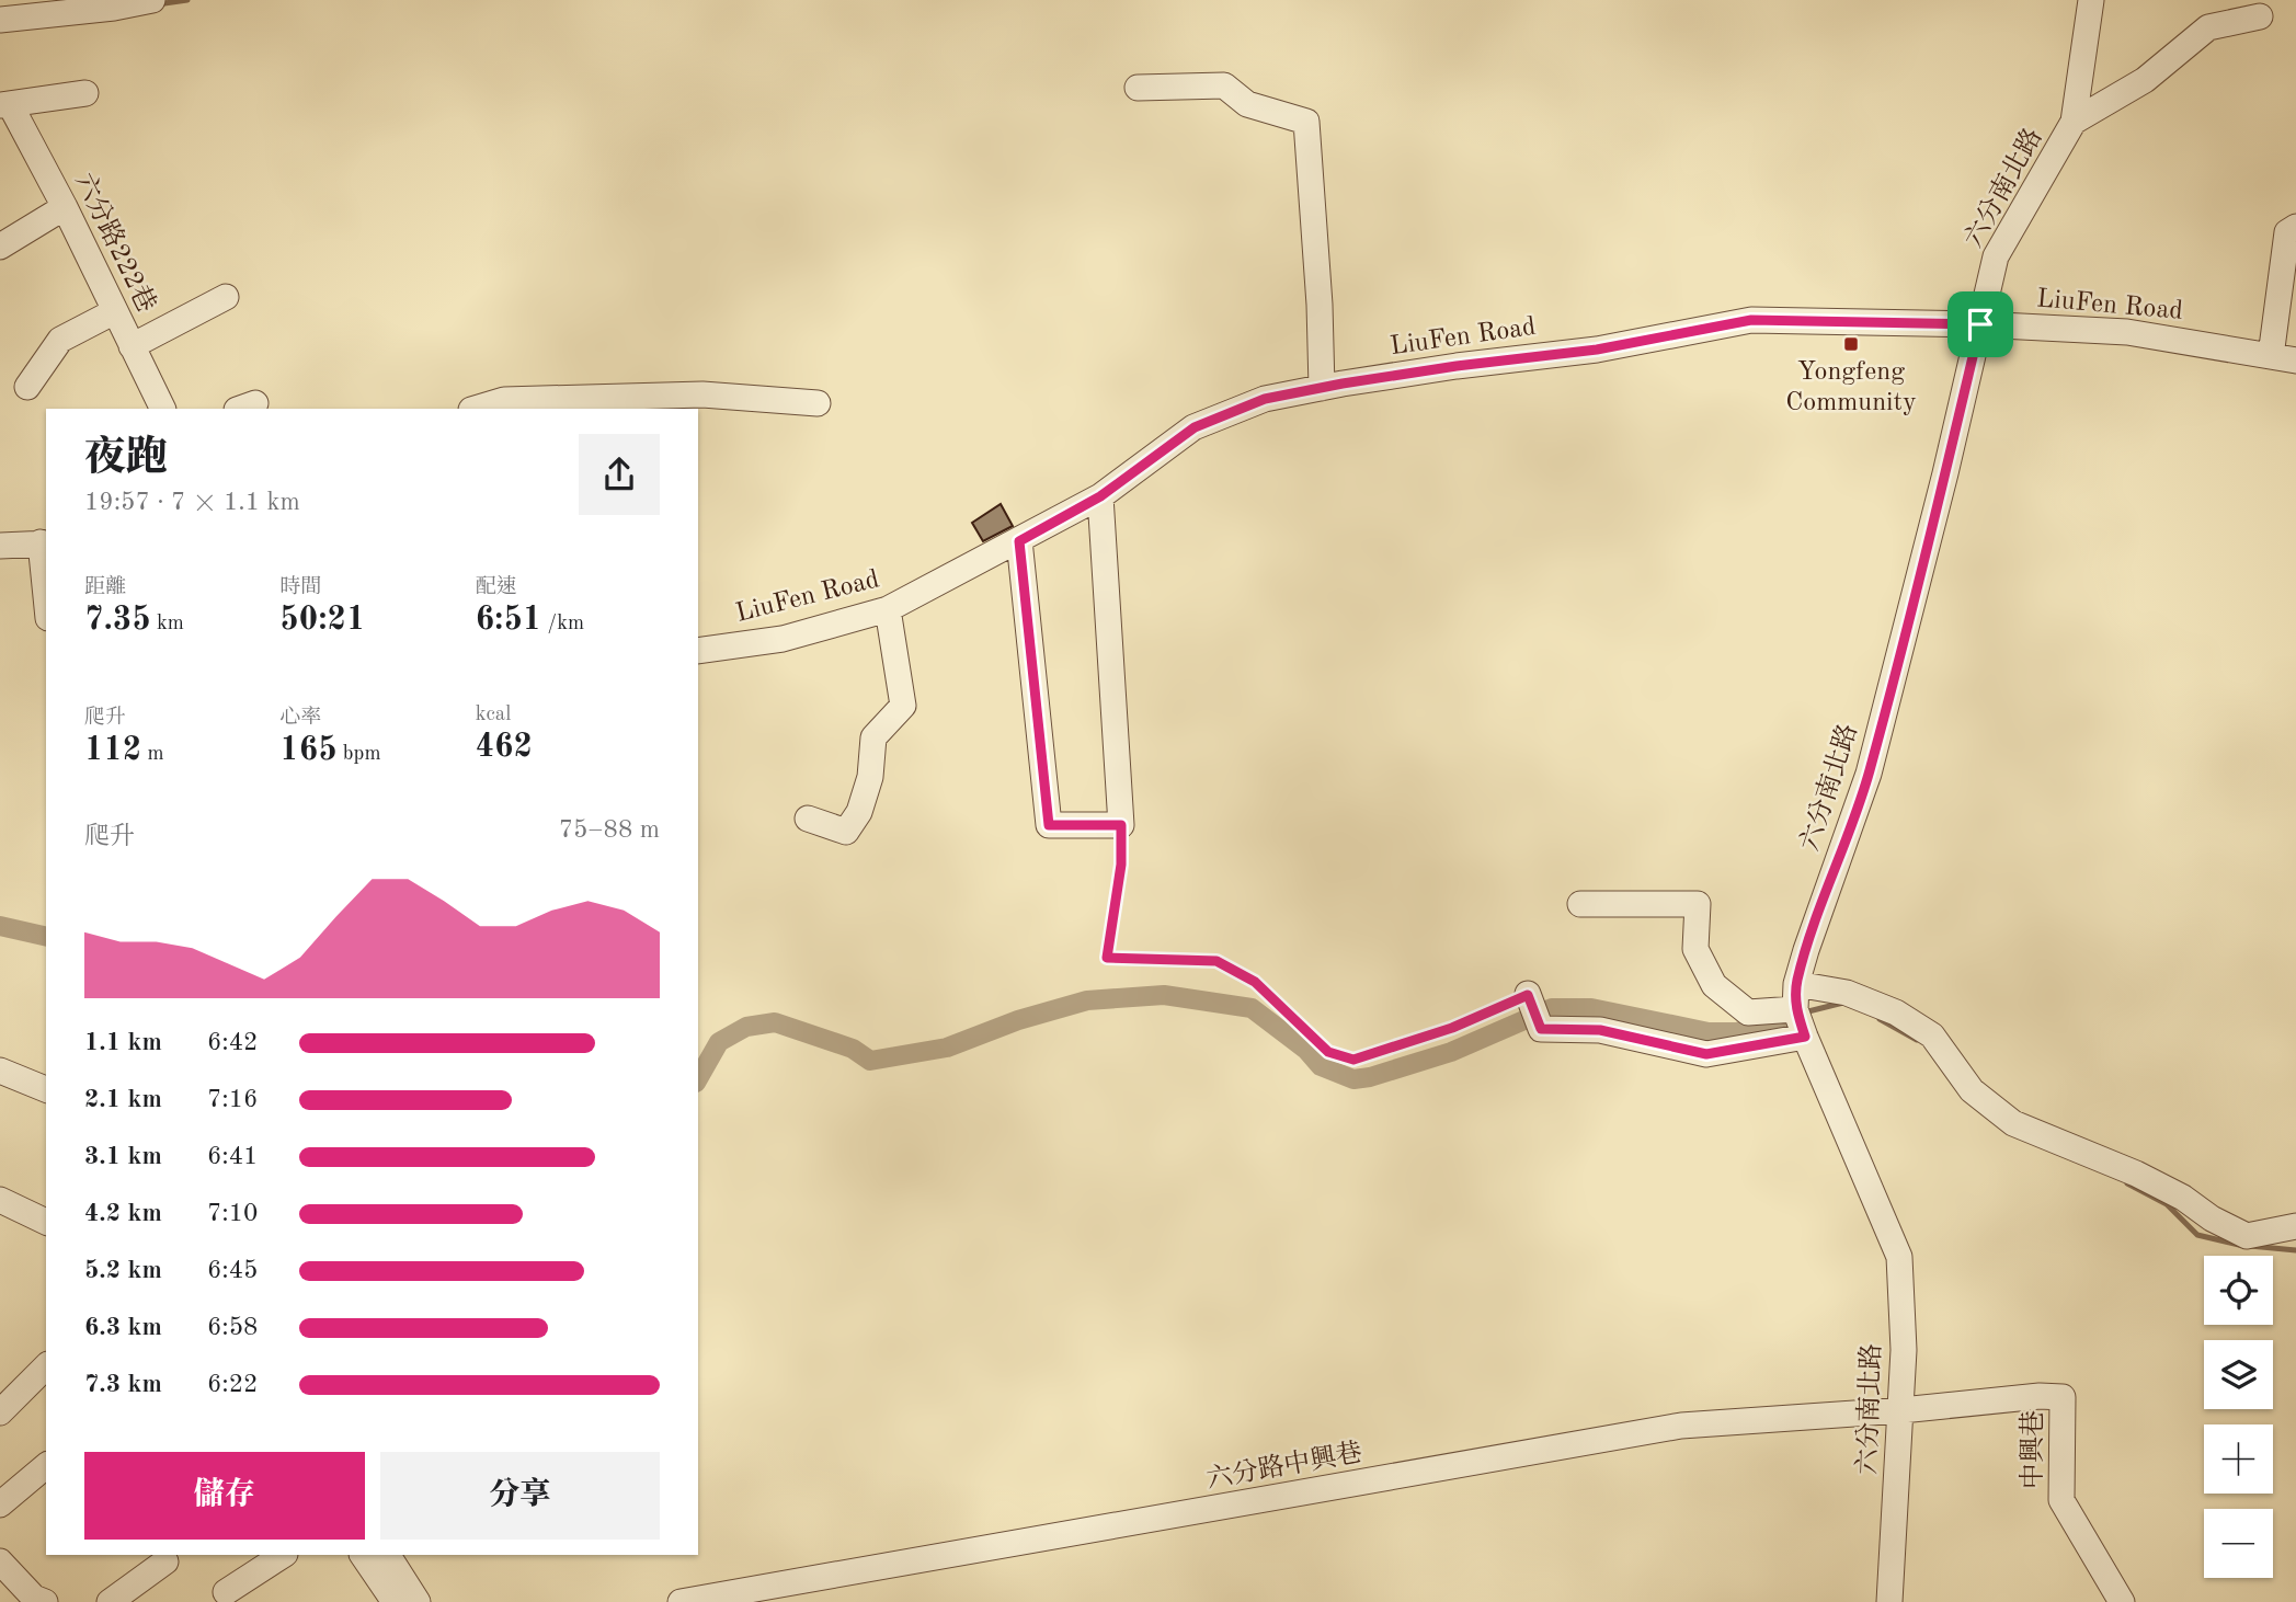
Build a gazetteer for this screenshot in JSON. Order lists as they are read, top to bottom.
{
  "streets": {
    "street": [
      "六分南北路",
      "六分路222巷",
      "LiuFen Road",
      "中興巷",
      "六分路中興巷"
    ]
  },
  "crossings": [
    ["六分南北路", "LiuFen Road"],
    ["六分南北路", "中興巷"],
    ["六分南北路", "六分路中興巷"],
    ["中興巷", "六分路中興巷"]
  ],
  "places": {
    "transit": ["Yongfeng Community"]
  },
  "page": {
    "heading": ["夜跑", "19:57 · 7 × 1.1 km"],
    "stats": [
      ["距離", "7.35 km"],
      ["時間", "50:21"],
      ["配速", "6:51 /km"],
      ["爬升", "112 m"],
      ["心率", "165 bpm"],
      ["kcal", "462"]
    ],
    "chart": ["爬升", "75–88 m"],
    "list": [
      {
        "name": "1.1 km",
        "note": "6:42"
      },
      {
        "name": "2.1 km",
        "note": "7:16"
      },
      {
        "name": "3.1 km",
        "note": "6:41"
      },
      {
        "name": "4.2 km",
        "note": "7:10"
      },
      {
        "name": "5.2 km",
        "note": "6:45"
      },
      {
        "name": "6.3 km",
        "note": "6:58"
      },
      {
        "name": "7.3 km",
        "note": "6:22"
      }
    ],
    "map_buttons": ["+", "−"],
    "buttons": ["儲存", "分享"]
  }
}
